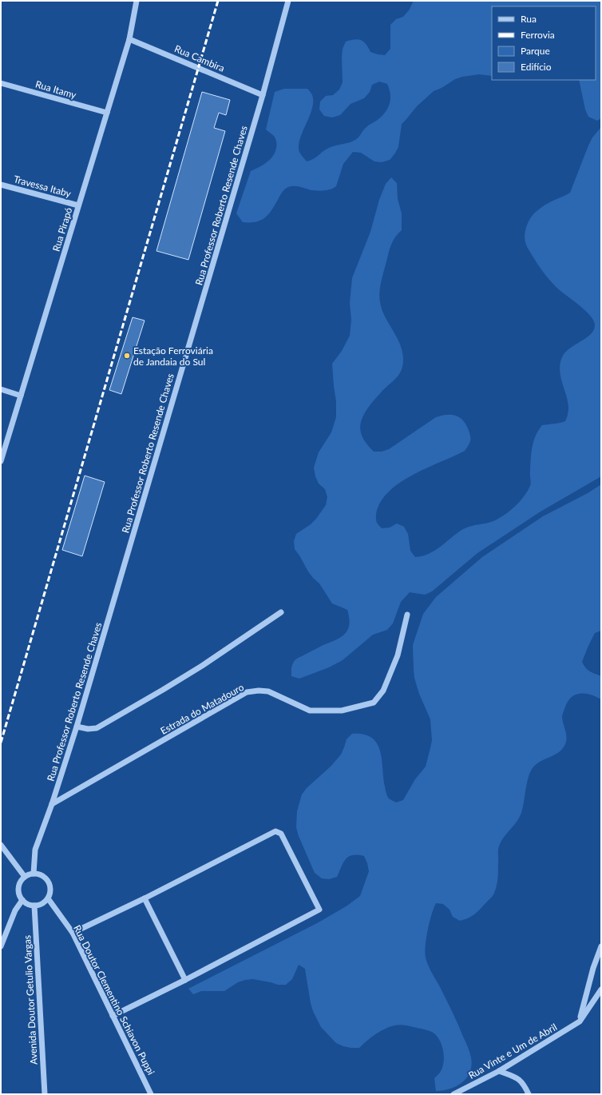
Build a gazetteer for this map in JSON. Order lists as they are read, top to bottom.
{
  "streets": {
    "street": [
      "Rua Cambira",
      "Rua Itamy",
      "Travessa Itaby",
      "Rua Professor Roberto Resende Chaves",
      "Rua Pirapó",
      "Estrada do Matadouro",
      "Avenida Doutor Getulio Vargas",
      "Rua Doutor Clementino Schiavon Puppi",
      "Rua Vinte e Um de Abril"
    ]
  },
  "crossings": [
    ["Rua Cambira", "Rua Professor Roberto Resende Chaves"],
    ["Rua Cambira", "Rua Pirapó"],
    ["Rua Itamy", "Rua Pirapó"],
    ["Travessa Itaby", "Rua Pirapó"],
    ["Rua Professor Roberto Resende Chaves", "Estrada do Matadouro"],
    ["Rua Professor Roberto Resende Chaves", "Avenida Doutor Getulio Vargas"],
    ["Rua Professor Roberto Resende Chaves", "Rua Doutor Clementino Schiavon Puppi"],
    ["Avenida Doutor Getulio Vargas", "Rua Doutor Clementino Schiavon Puppi"]
  ],
  "places": ["Estação Ferroviária de Jandaia do Sul"],
  "legend": [
    "Rua",
    "Ferrovia",
    "Parque",
    "Edifício"
  ]
}
